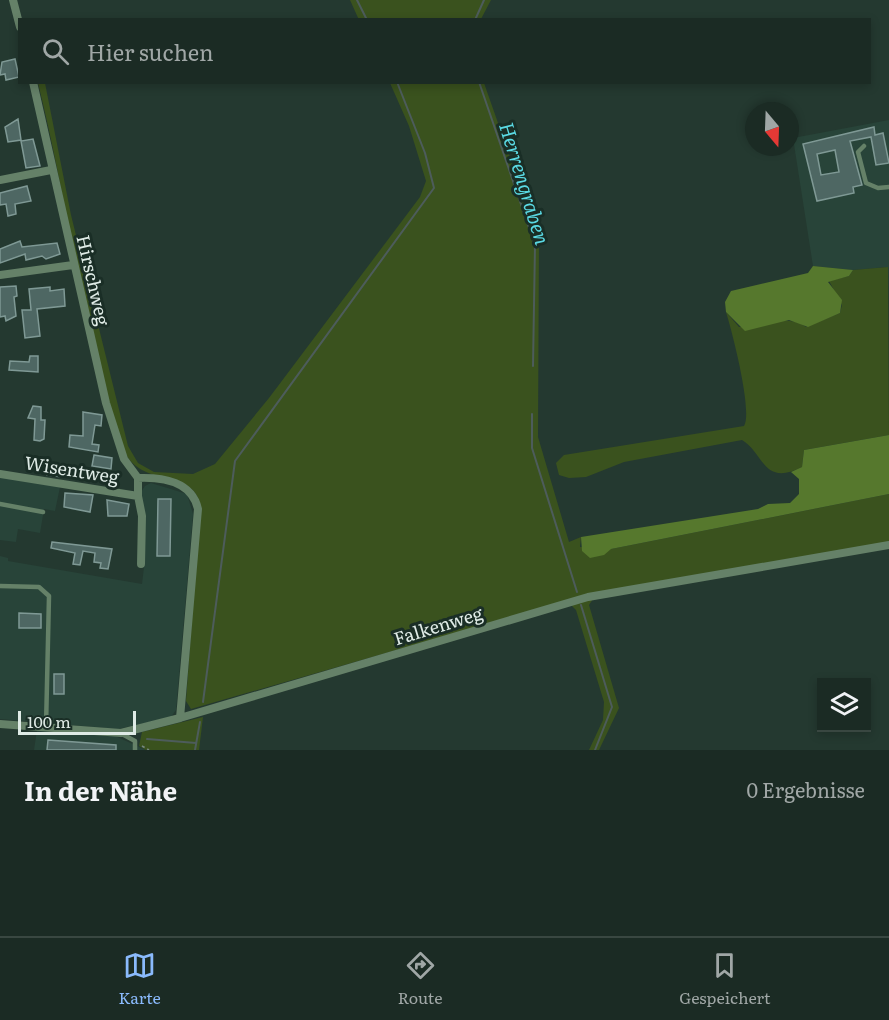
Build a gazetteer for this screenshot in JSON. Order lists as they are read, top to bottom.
{
  "streets": {
    "street": ["Hirschweg", "Wisentweg", "Falkenweg"]
  },
  "water": ["Herrengraben"],
  "scale_bar": "100 m",
  "north": "bottom",
  "page": {
    "search": "Hier suchen",
    "scale": "100 m",
    "heading": ["In der Nähe", "0 Ergebnisse"],
    "nav": ["Karte", "Route", "Gespeichert"]
  }
}
